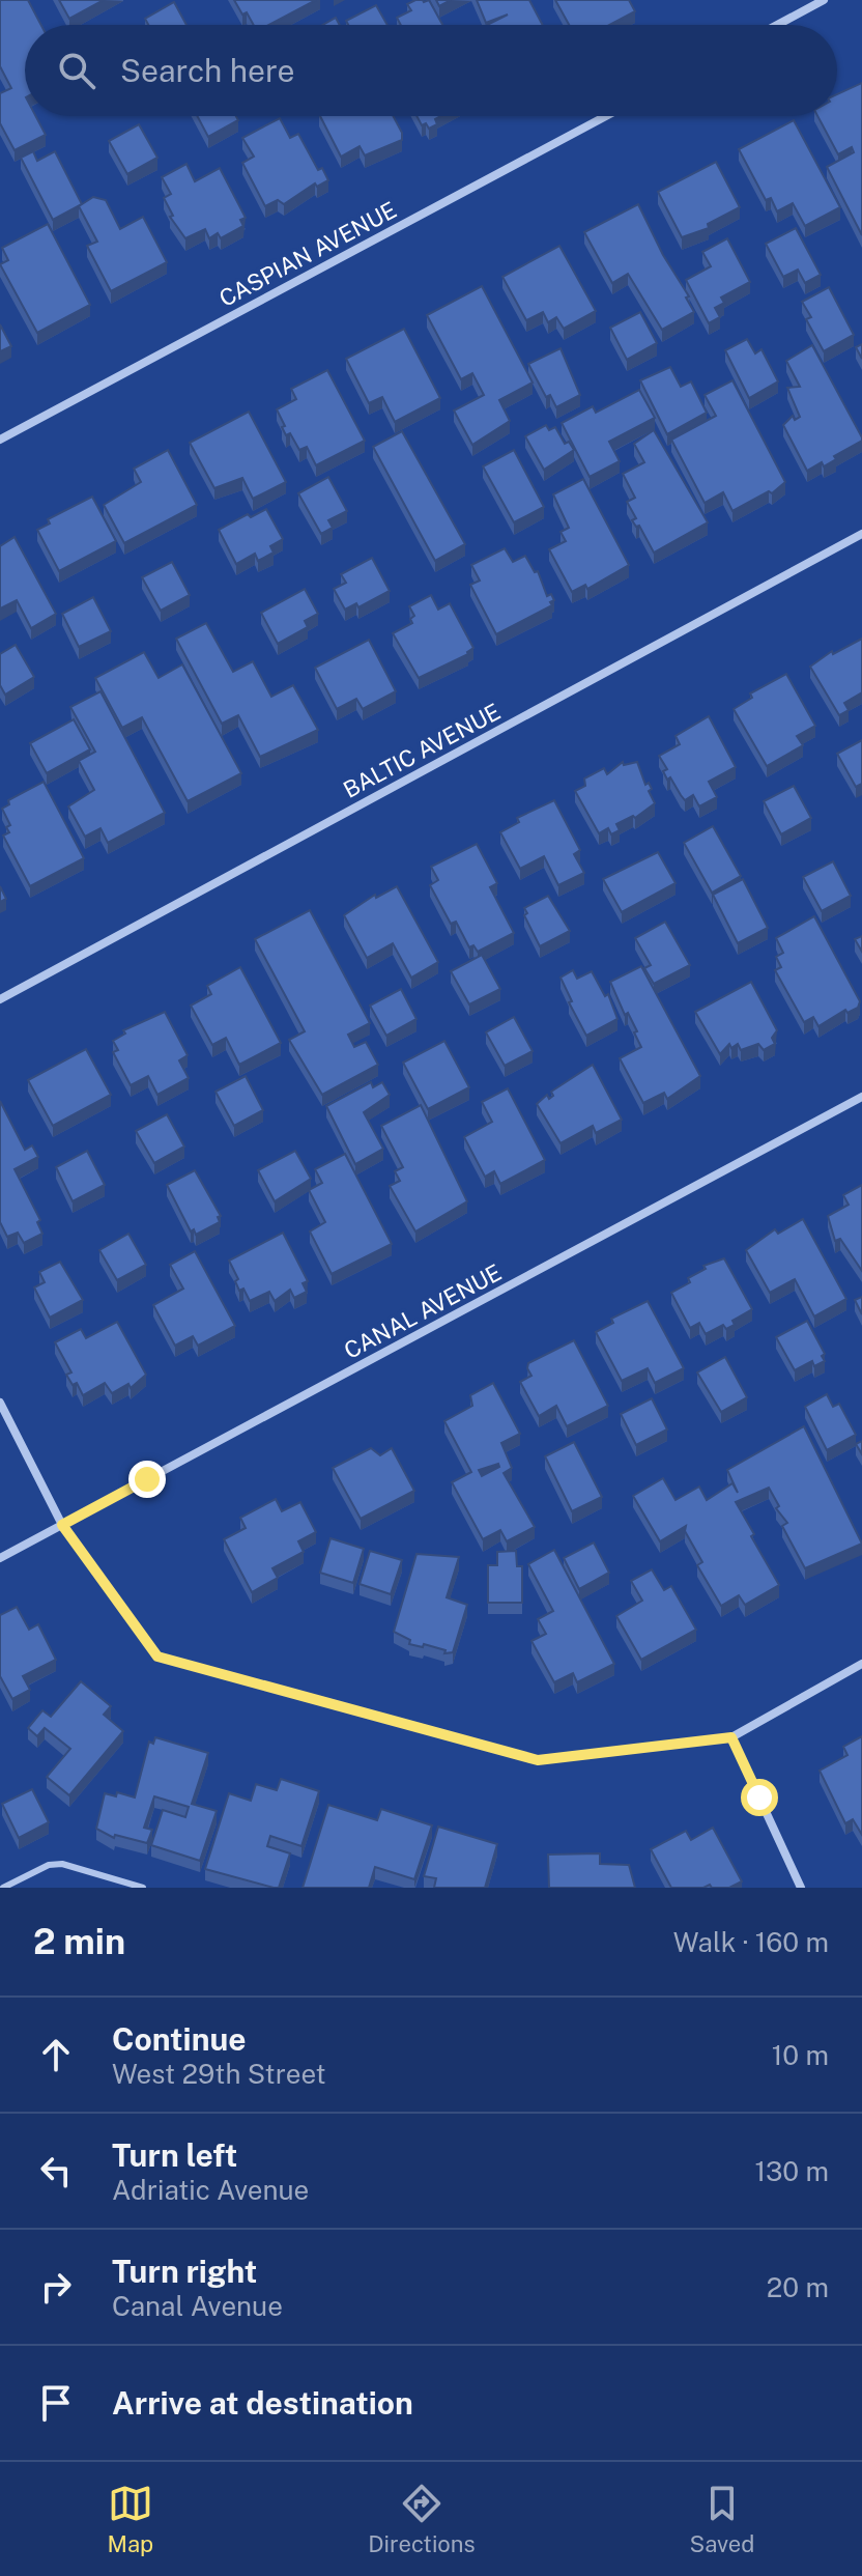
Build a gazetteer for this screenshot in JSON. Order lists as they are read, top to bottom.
{
  "streets": {
    "street": ["CASPIAN AVENUE", "BALTIC AVENUE", "CANAL AVENUE"]
  },
  "page": {
    "search": "Search here",
    "heading": ["2 min", "Walk · 160 m"],
    "list": [
      ["Continue", "West 29th Street", "10 m"],
      ["Turn left", "Adriatic Avenue", "130 m"],
      ["Turn right", "Canal Avenue", "20 m"],
      "Arrive at destination"
    ],
    "nav": ["Map", "Directions", "Saved"]
  }
}
